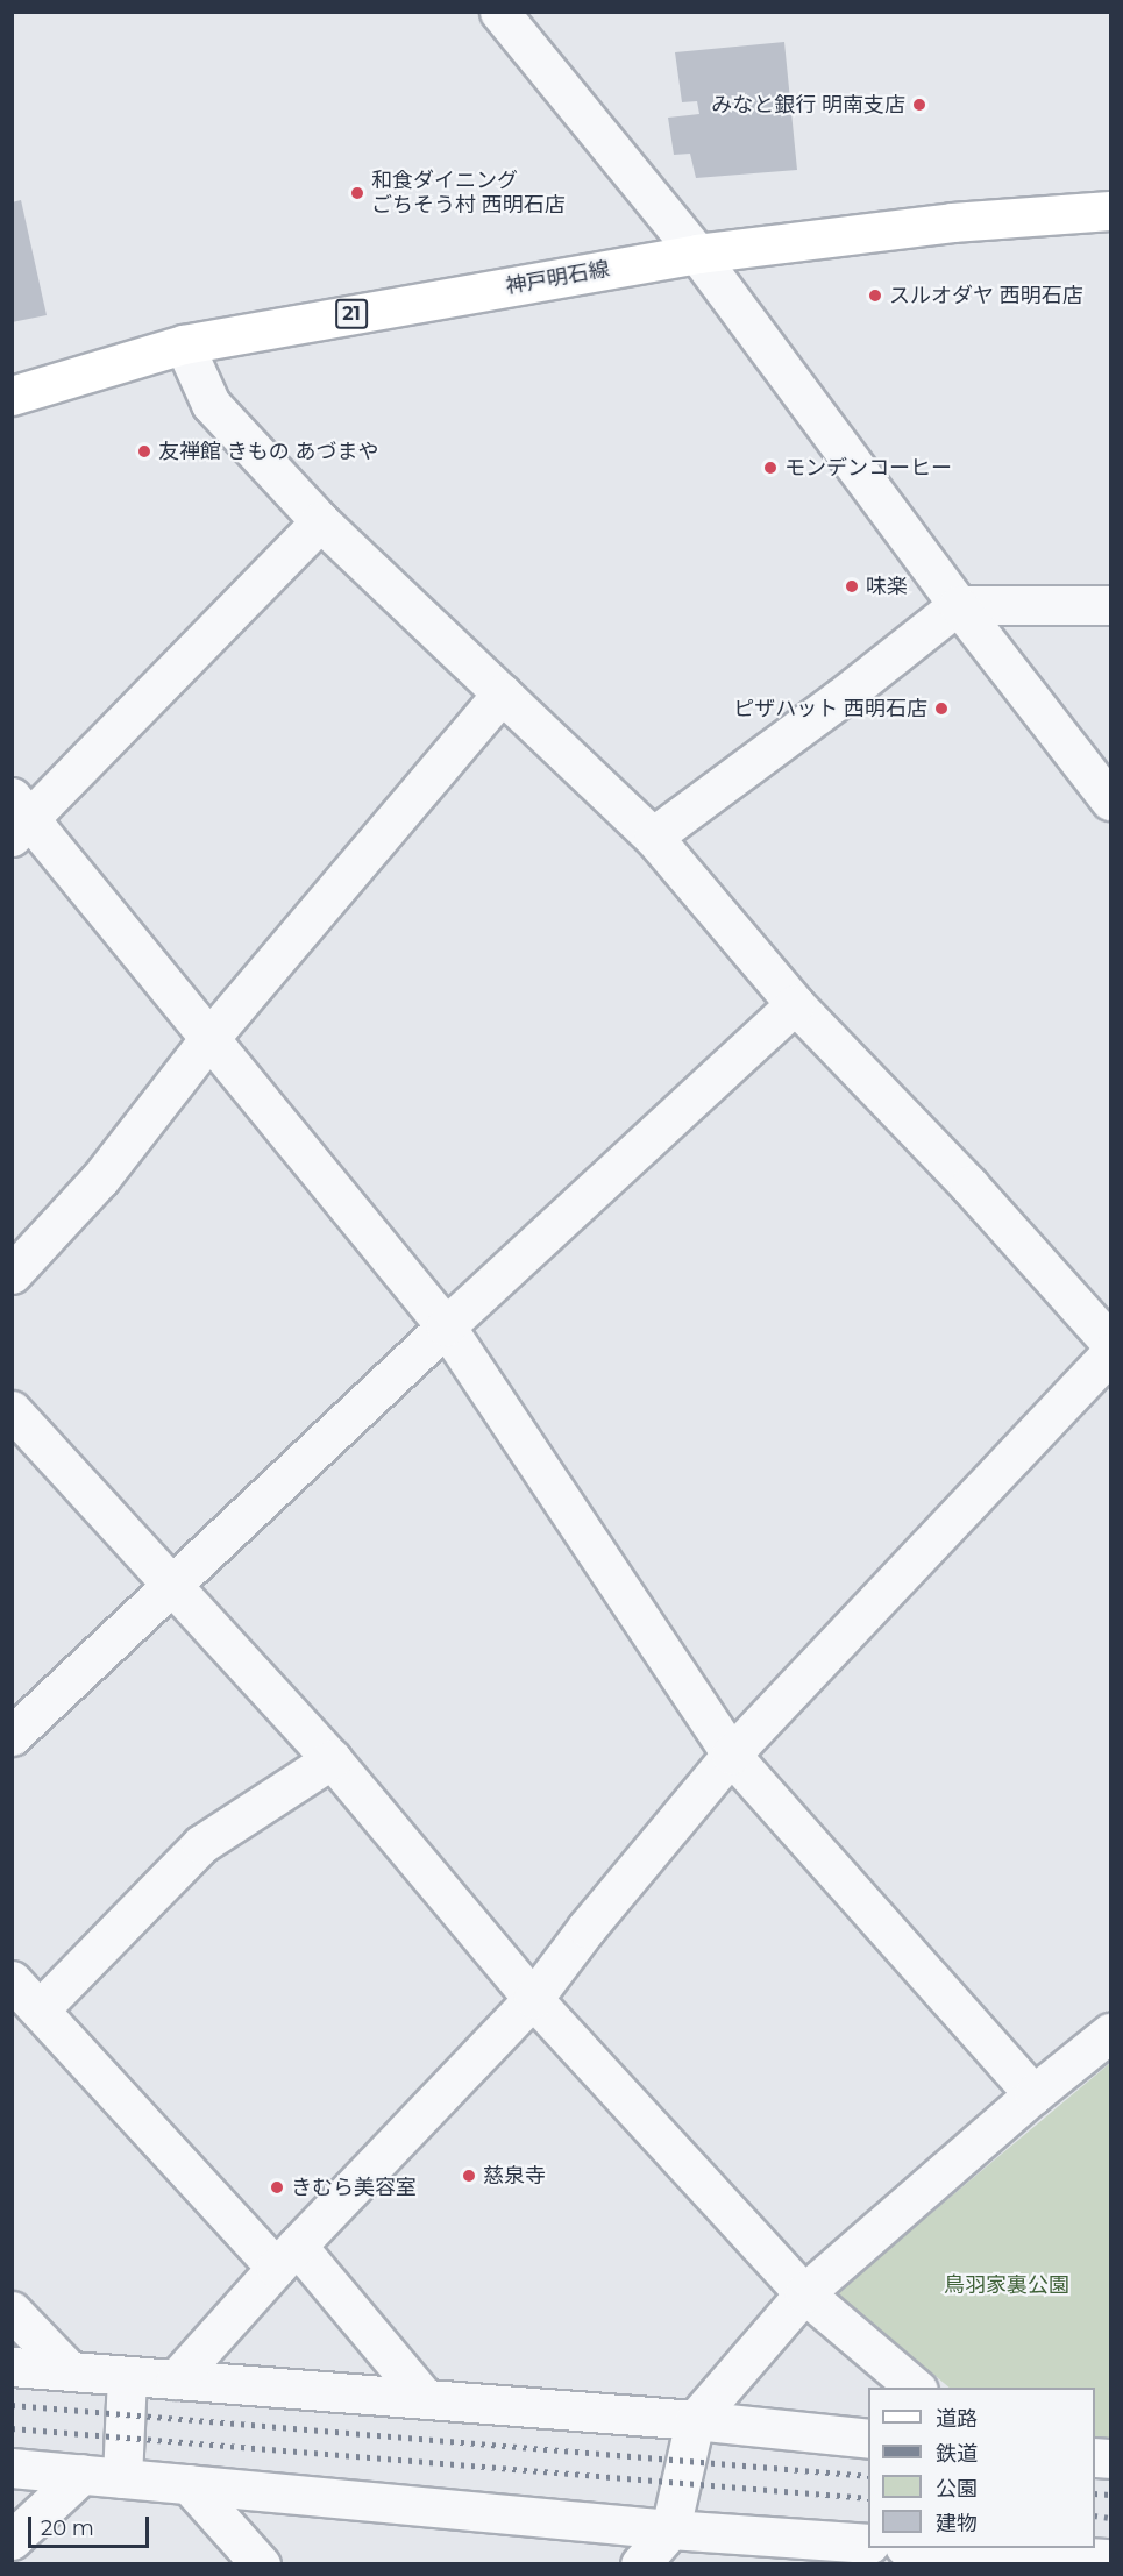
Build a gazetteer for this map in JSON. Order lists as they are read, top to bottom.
{
  "streets": {
    "main road": ["神戸明石線", "21"]
  },
  "parks": ["鳥羽家裏公園"],
  "places": [
    "みなと銀行 明南支店",
    "和食ダイニング ごちそう村 西明石店",
    "スルオダヤ 西明石店",
    "友禅館 きもの あづまや",
    "モンデンコーヒー",
    "味楽",
    "ピザハット 西明石店",
    "慈泉寺",
    "きむら美容室"
  ],
  "legend": [
    "道路",
    "鉄道",
    "公園",
    "建物"
  ],
  "scale_bar": "20 m"
}
